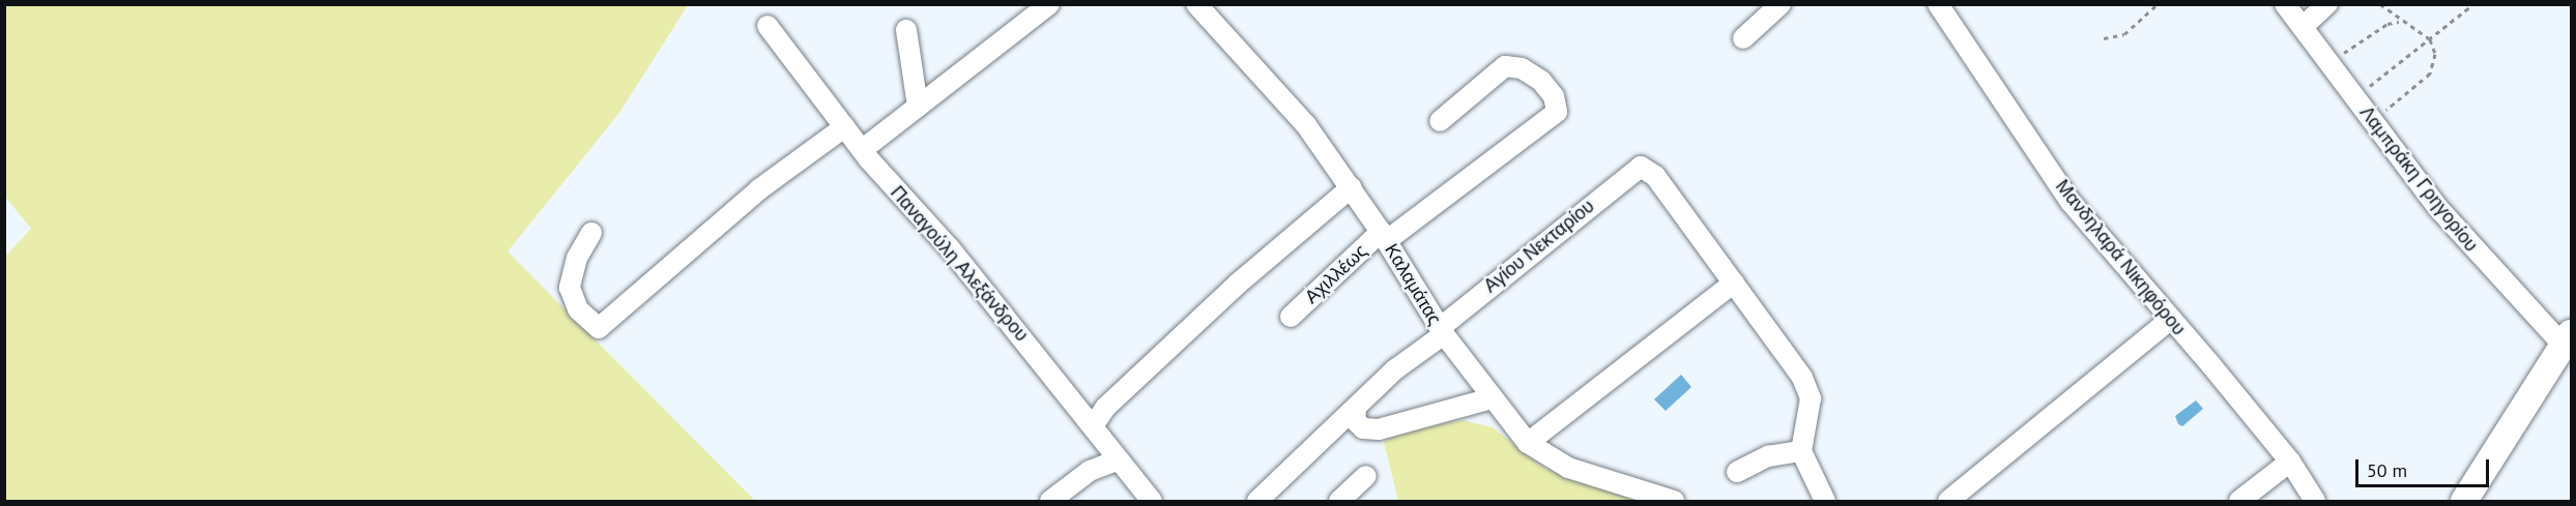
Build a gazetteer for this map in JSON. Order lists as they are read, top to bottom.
{
  "streets": {
    "street": [
      "Λαμπράκη Γρηγορίου",
      "Αγίου Νεκταρίου",
      "Μανδηλαρά Νικηφόρου",
      "Παναγούλη Αλεξάνδρου",
      "Αχιλλέως",
      "Καλαμάτας"
    ]
  },
  "crossings": [
    ["Αγίου Νεκταρίου", "Καλαμάτας"],
    ["Αχιλλέως", "Καλαμάτας"]
  ],
  "scale_bar": "50 m"
}
